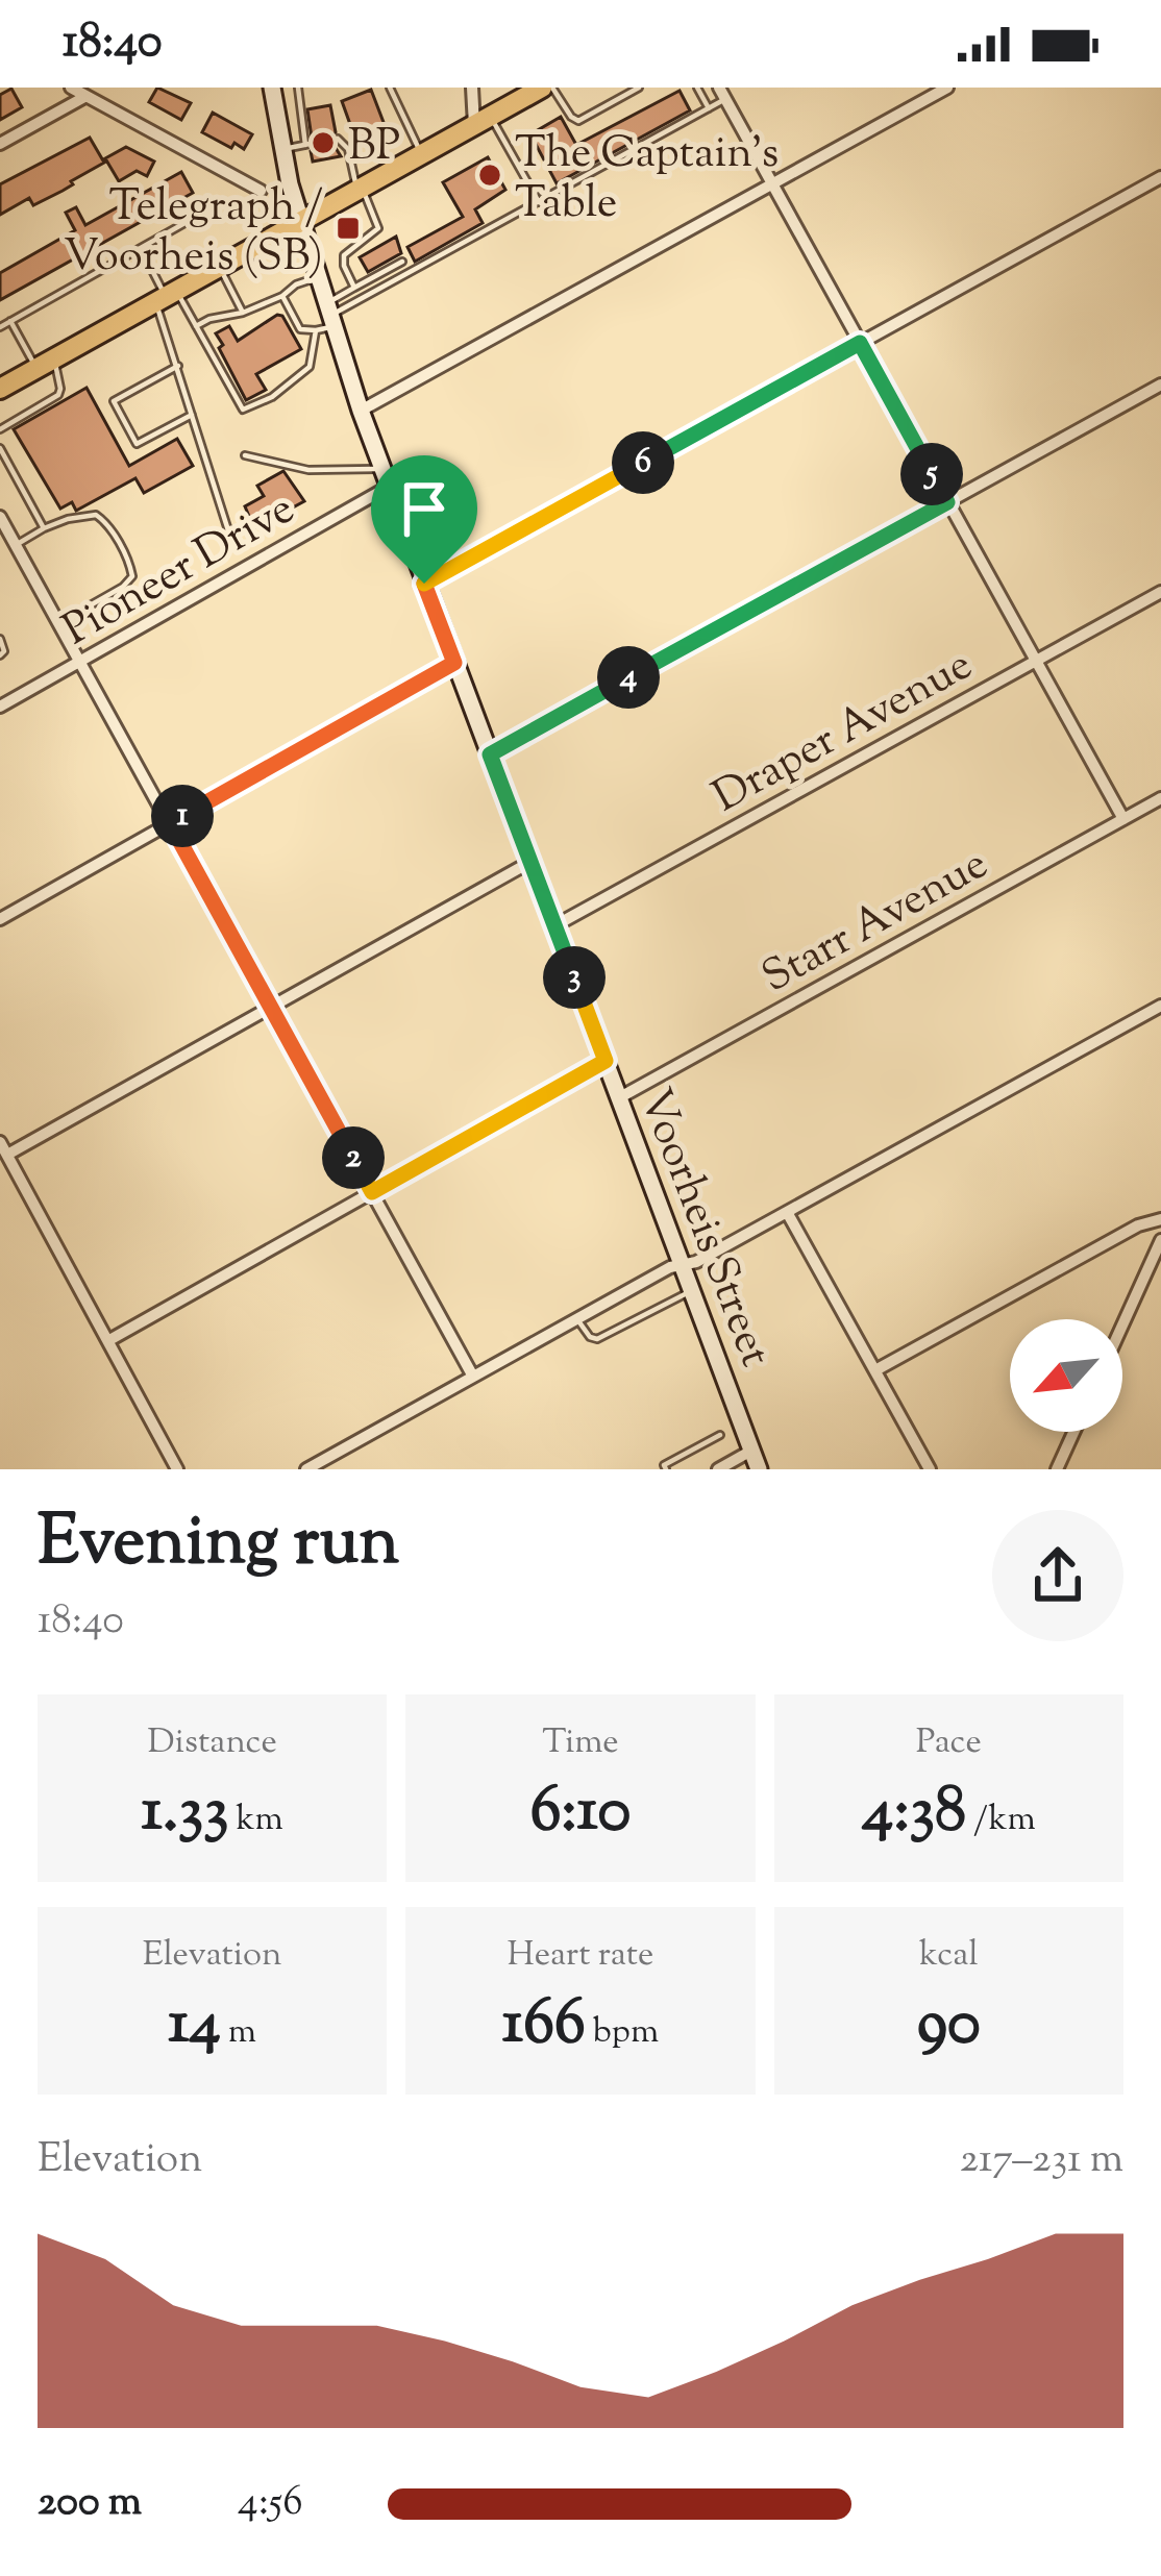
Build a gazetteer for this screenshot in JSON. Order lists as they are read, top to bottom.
{
  "streets": {
    "street": [
      "Pioneer Drive",
      "Draper Avenue",
      "Starr Avenue",
      "Voorheis Street"
    ]
  },
  "crossings": [
    ["Pioneer Drive", "Voorheis Street"],
    ["Draper Avenue", "Voorheis Street"],
    ["Starr Avenue", "Voorheis Street"]
  ],
  "places": {
    "other": ["BP", "The Captain's Table"],
    "transit": ["Telegraph / Voorheis (SB)"]
  },
  "north": "bottom left",
  "page": {
    "status": "18:40",
    "pins": [
      "6",
      "5",
      "4",
      "1",
      "3",
      "2"
    ],
    "heading": ["Evening run", "18:40"],
    "stats": [
      ["Distance", "1.33 km"],
      ["Time", "6:10"],
      ["Pace", "4:38 /km"],
      ["Elevation", "14 m"],
      ["Heart rate", "166 bpm"],
      ["kcal", "90"]
    ],
    "chart": ["Elevation", "217–231 m"],
    "list": [
      {
        "name": "200 m",
        "note": "4:56"
      }
    ]
  }
}
